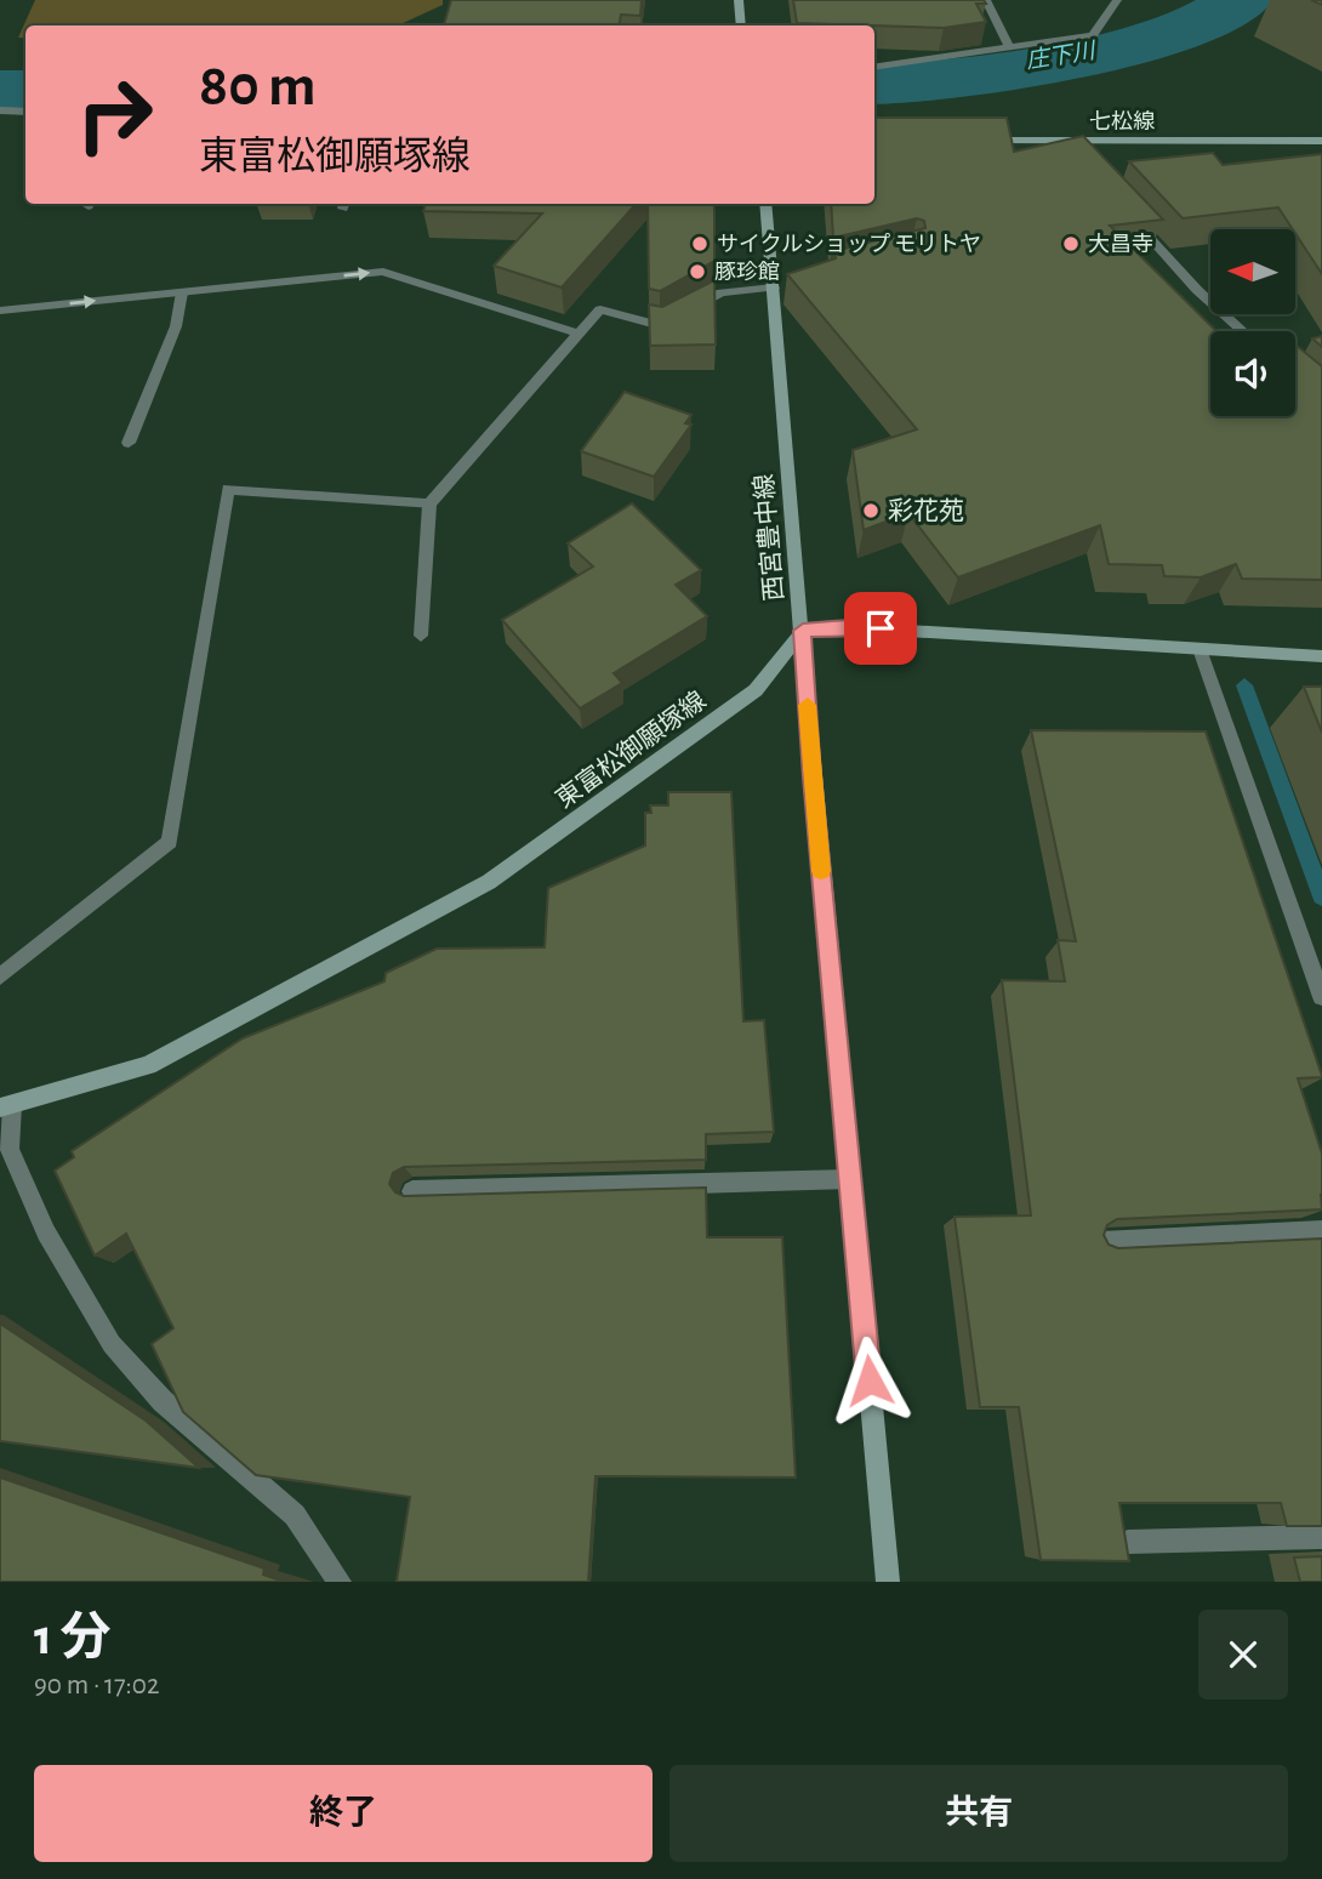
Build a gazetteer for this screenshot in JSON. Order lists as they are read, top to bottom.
{
  "streets": {
    "main road": ["七松線", "西宮豊中線", "東富松御願塚線"]
  },
  "crossings": [
    ["西宮豊中線", "東富松御願塚線"]
  ],
  "water": ["庄下川"],
  "places": [
    "サイクルショップ モリトヤ",
    "大昌寺",
    "豚珍館",
    "彩花苑"
  ],
  "north": "left",
  "page": {
    "turn": ["80 m", "東富松御願塚線"],
    "heading": ["1 分", "90 m · 17:02"],
    "buttons": ["終了", "共有"]
  }
}
